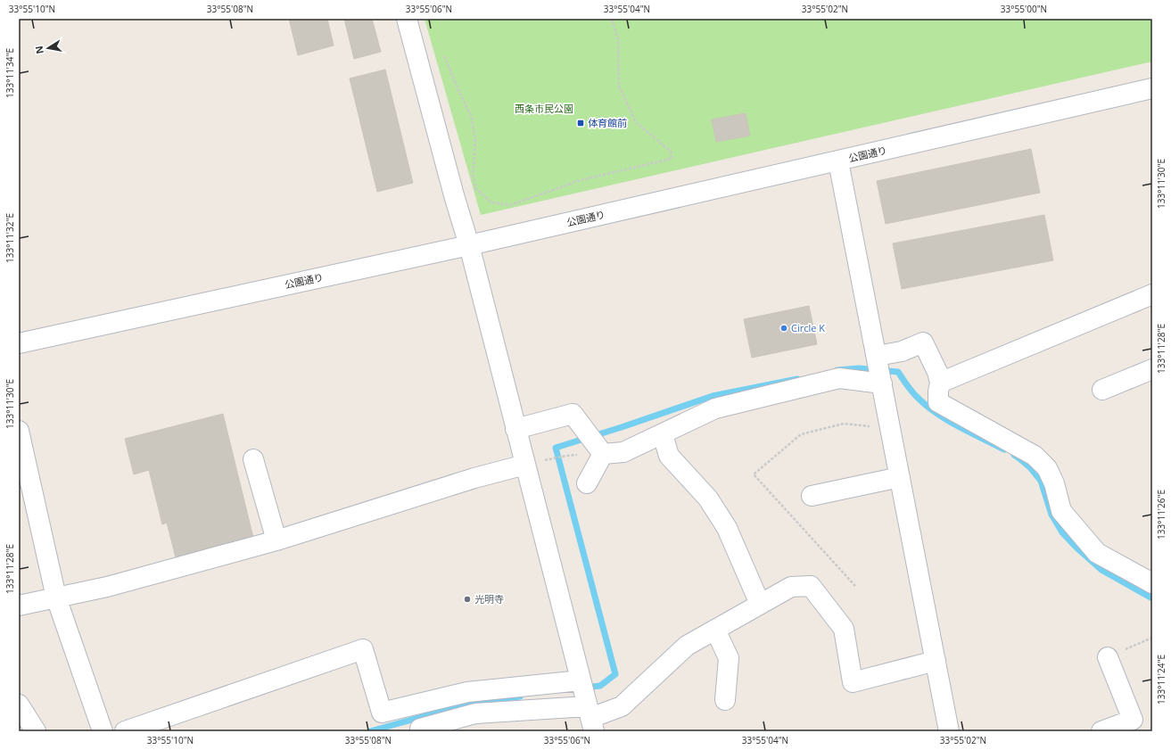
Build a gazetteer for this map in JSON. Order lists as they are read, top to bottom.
{
  "streets": {
    "street": ["公園通り"]
  },
  "parks": ["西条市民公園"],
  "places": {
    "transit": ["体育館前"],
    "other": ["Circle K", "光明寺"]
  },
  "north": "left",
  "coordinates": [
    "33°55'10\"N",
    "33°55'08\"N",
    "33°55'06\"N",
    "33°55'04\"N",
    "33°55'02\"N",
    "33°55'00\"N",
    "133°11'34\"E",
    "133°11'30\"E",
    "133°11'32\"E",
    "133°11'28\"E",
    "133°11'26\"E",
    "133°11'24\"E"
  ]
}
